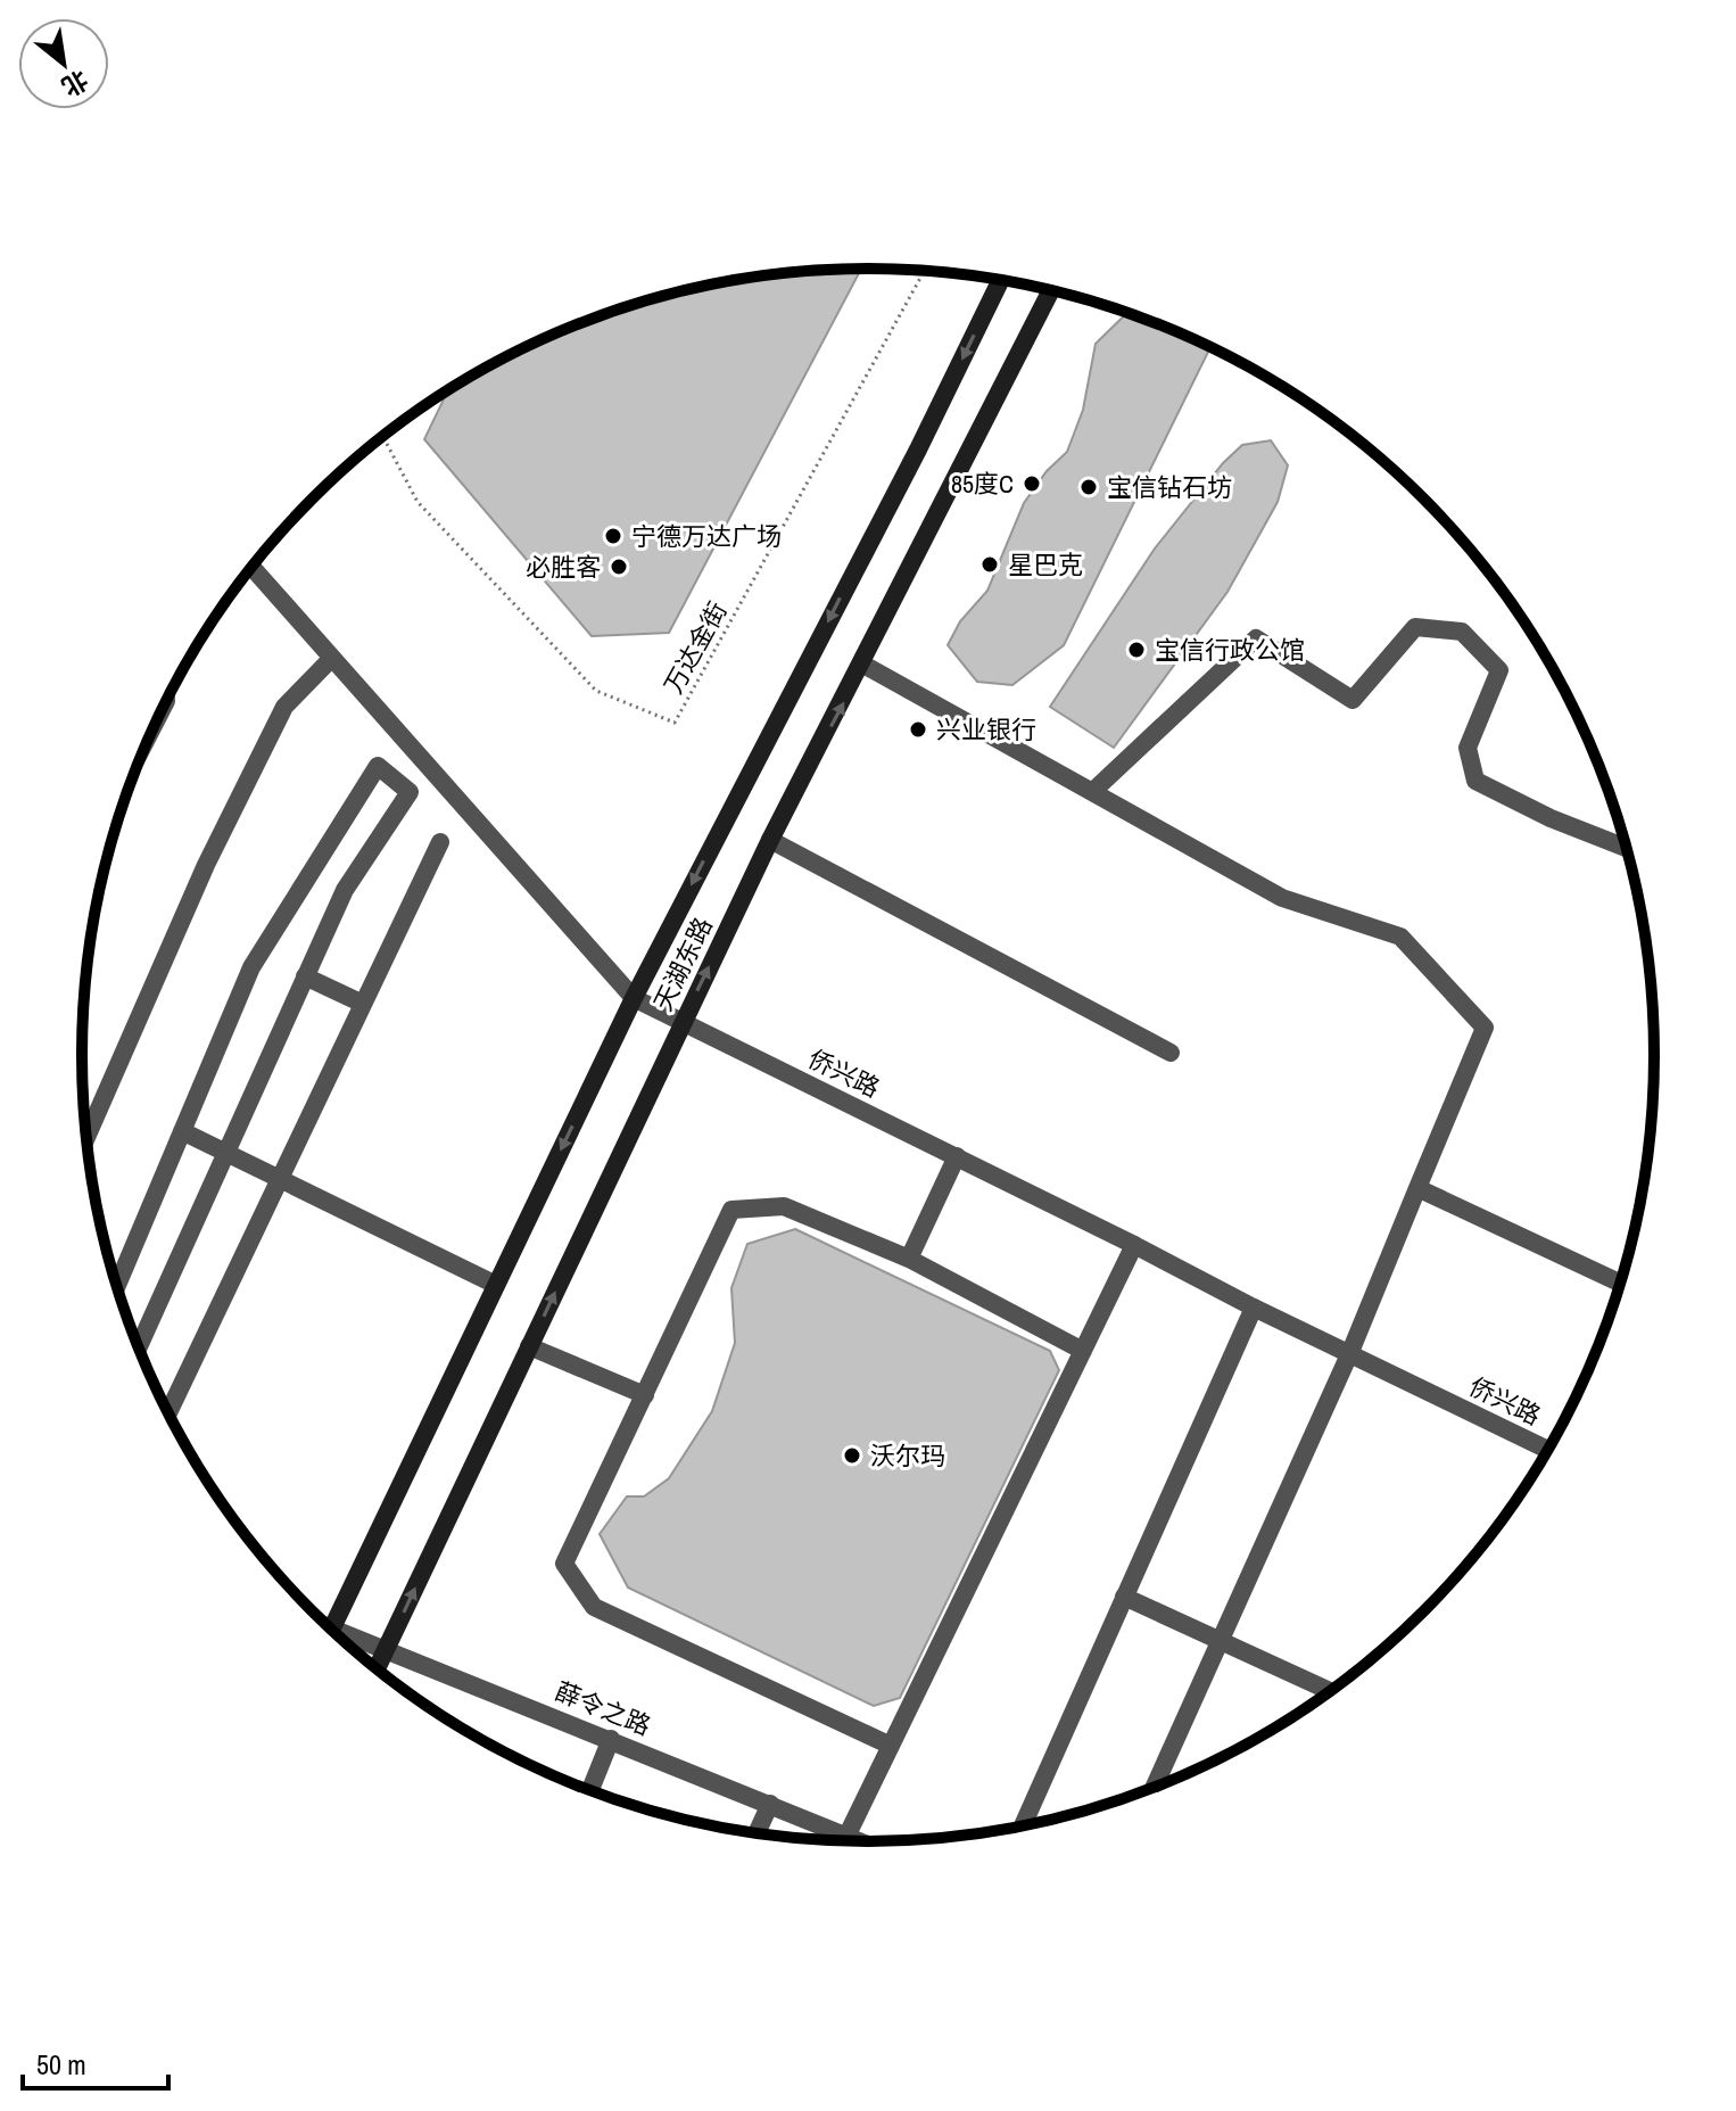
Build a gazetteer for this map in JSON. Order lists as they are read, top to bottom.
{
  "streets": {
    "main road": ["天湖东路"],
    "street": ["侨兴路", "薛令之路"],
    "path": ["万达金街"]
  },
  "crossings": [
    ["天湖东路", "侨兴路"],
    ["天湖东路", "薛令之路"]
  ],
  "places": [
    "85度C",
    "宝信钻石坊",
    "宁德万达广场",
    "星巴克",
    "必胜客",
    "宝信行政公馆",
    "兴业银行",
    "沃尔玛"
  ],
  "scale_bar": "50 m",
  "north": "bottom right"
}
